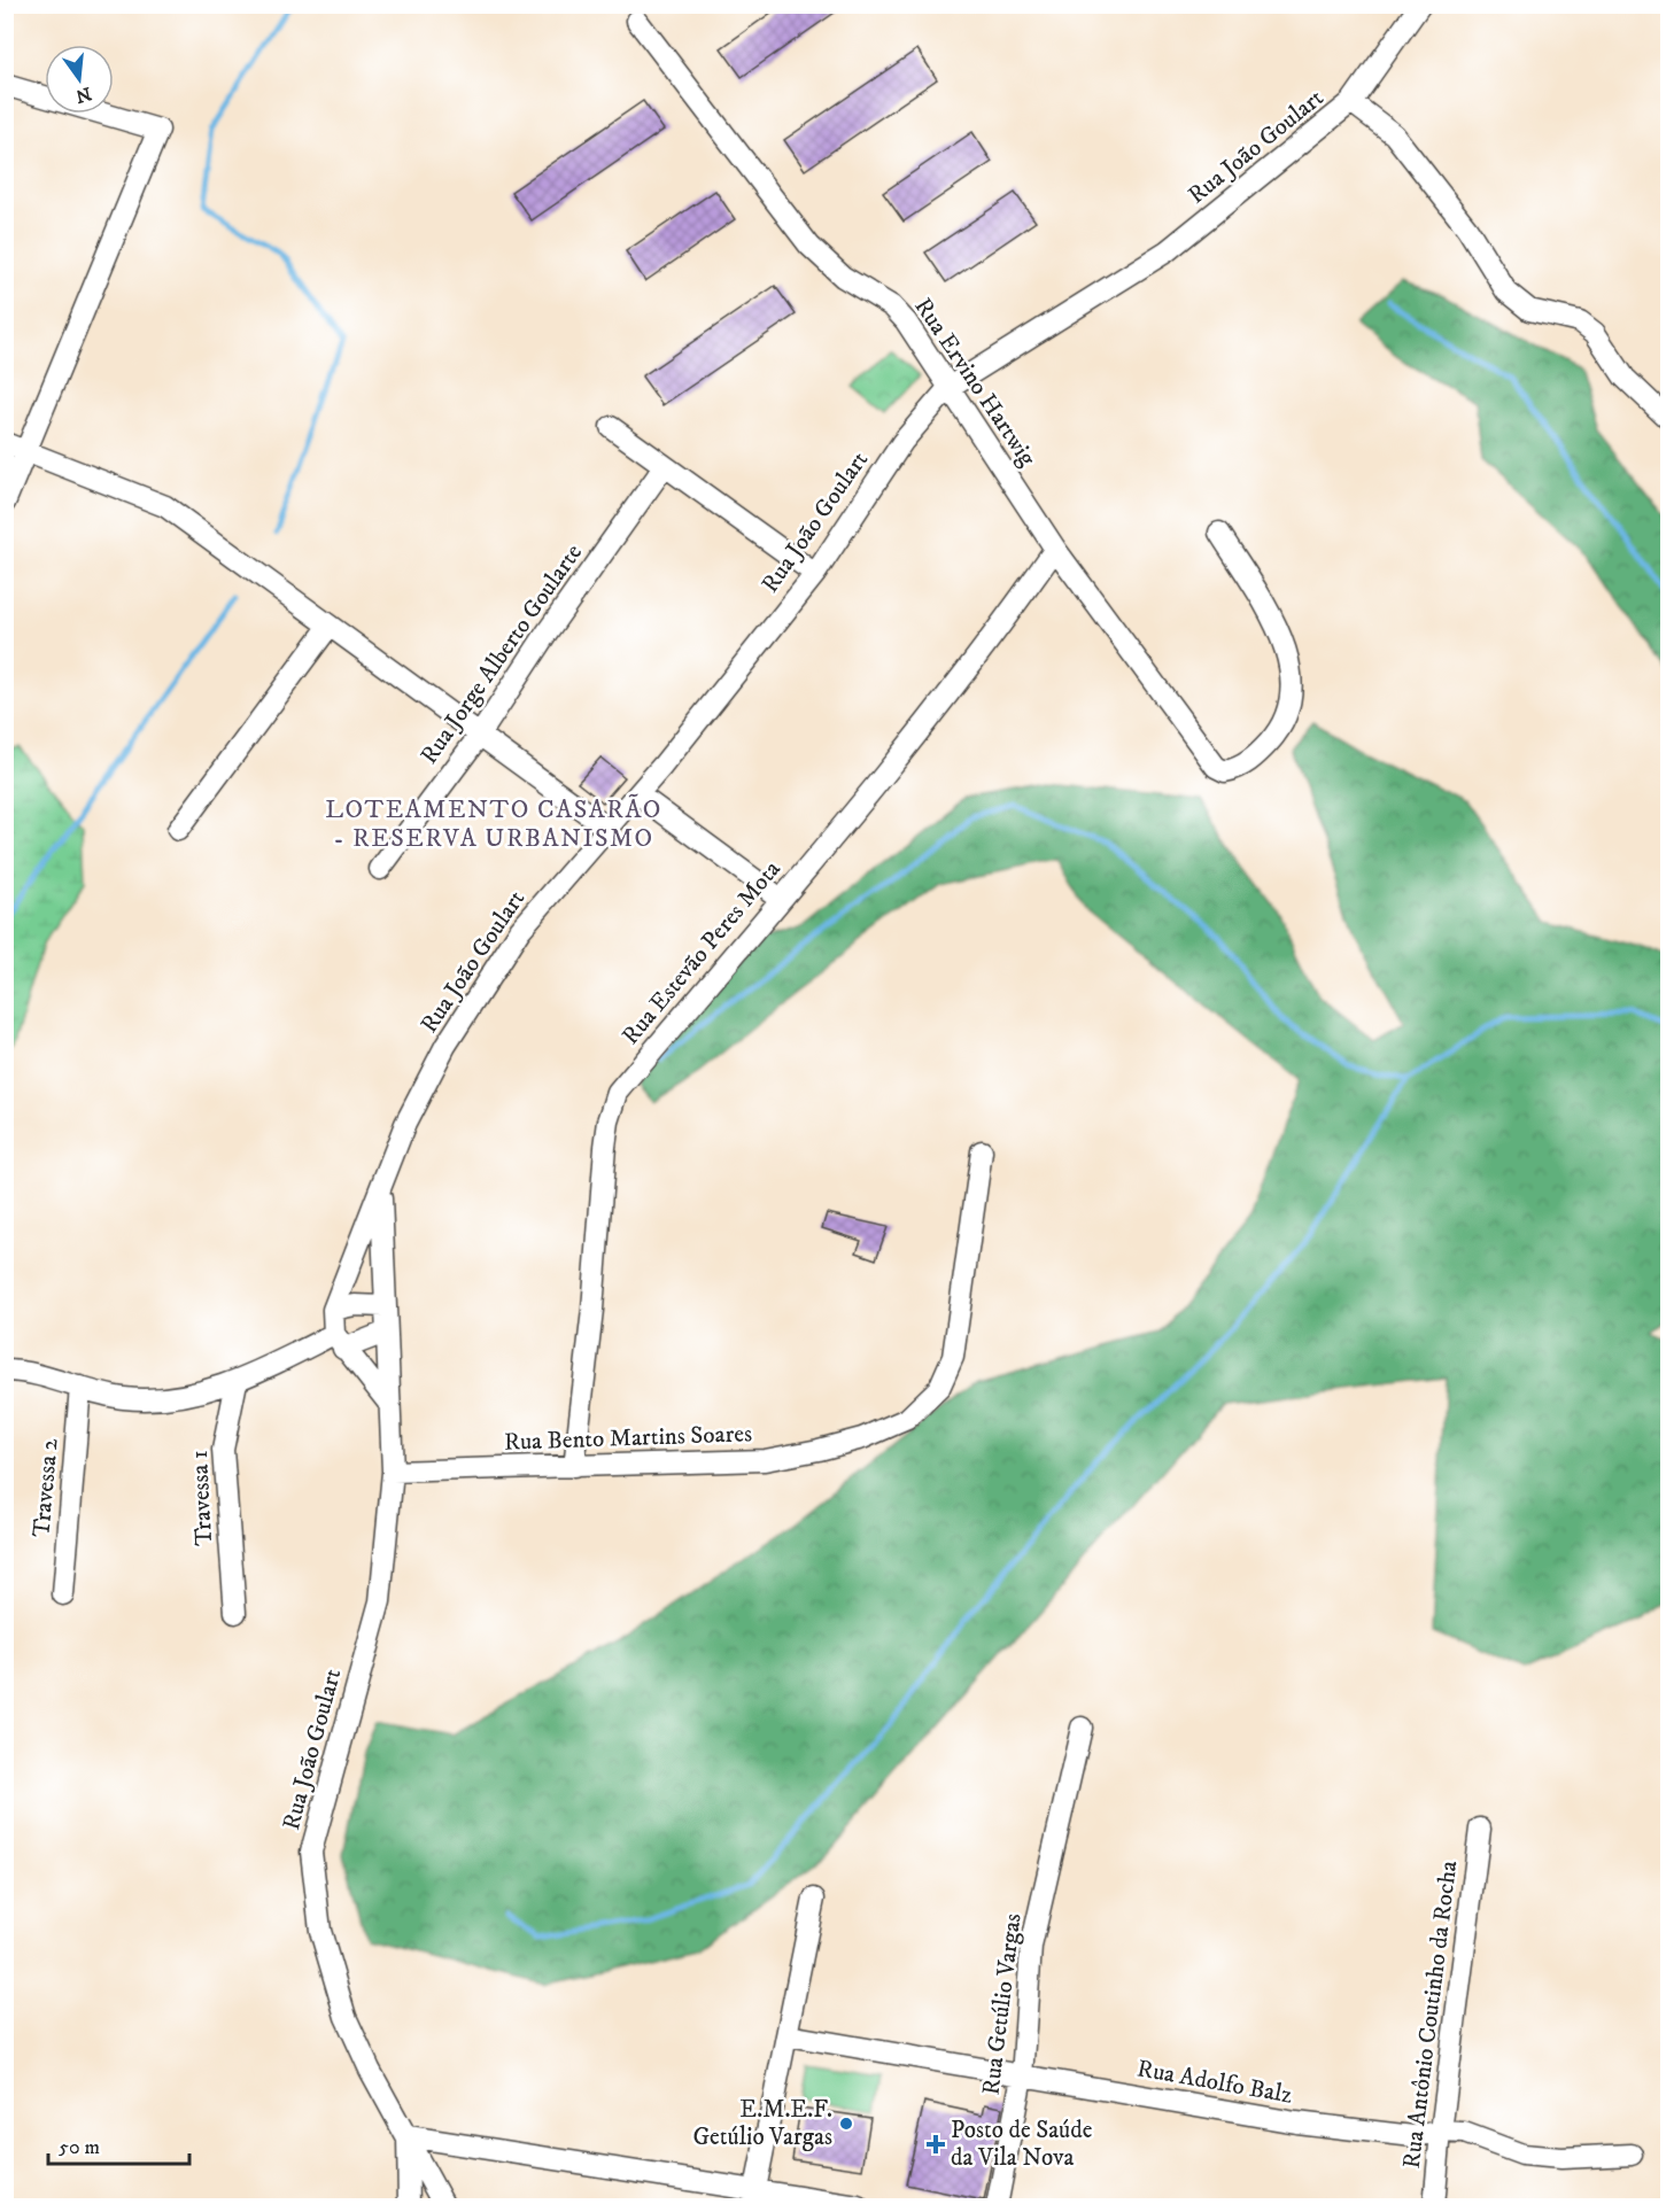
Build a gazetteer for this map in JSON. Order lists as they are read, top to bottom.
{
  "streets": {
    "street": [
      "Rua João Goulart",
      "Rua Ervino Hartwig",
      "Rua Jorge Alberto Goularte",
      "Rua Estevão Peres Mota",
      "Rua Bento Martins Soares",
      "Travessa 2",
      "Travessa 1",
      "Rua Getúlio Vargas",
      "Rua Antônio Coutinho da Rocha",
      "Rua Adolfo Balz"
    ]
  },
  "crossings": [
    ["Rua João Goulart", "Rua Ervino Hartwig"],
    ["Rua João Goulart", "Rua Bento Martins Soares"],
    ["Rua Ervino Hartwig", "Rua Estevão Peres Mota"],
    ["Rua Estevão Peres Mota", "Rua Bento Martins Soares"],
    ["Rua Getúlio Vargas", "Rua Adolfo Balz"],
    ["Rua Antônio Coutinho da Rocha", "Rua Adolfo Balz"]
  ],
  "districts": ["LOTEAMENTO CASARÃO - RESERVA URBANISMO"],
  "places": {
    "other": ["E.M.E.F. Getúlio Vargas"],
    "health": ["Posto de Saúde da Vila Nova"]
  },
  "scale_bar": "50 m",
  "north": "bottom"
}
